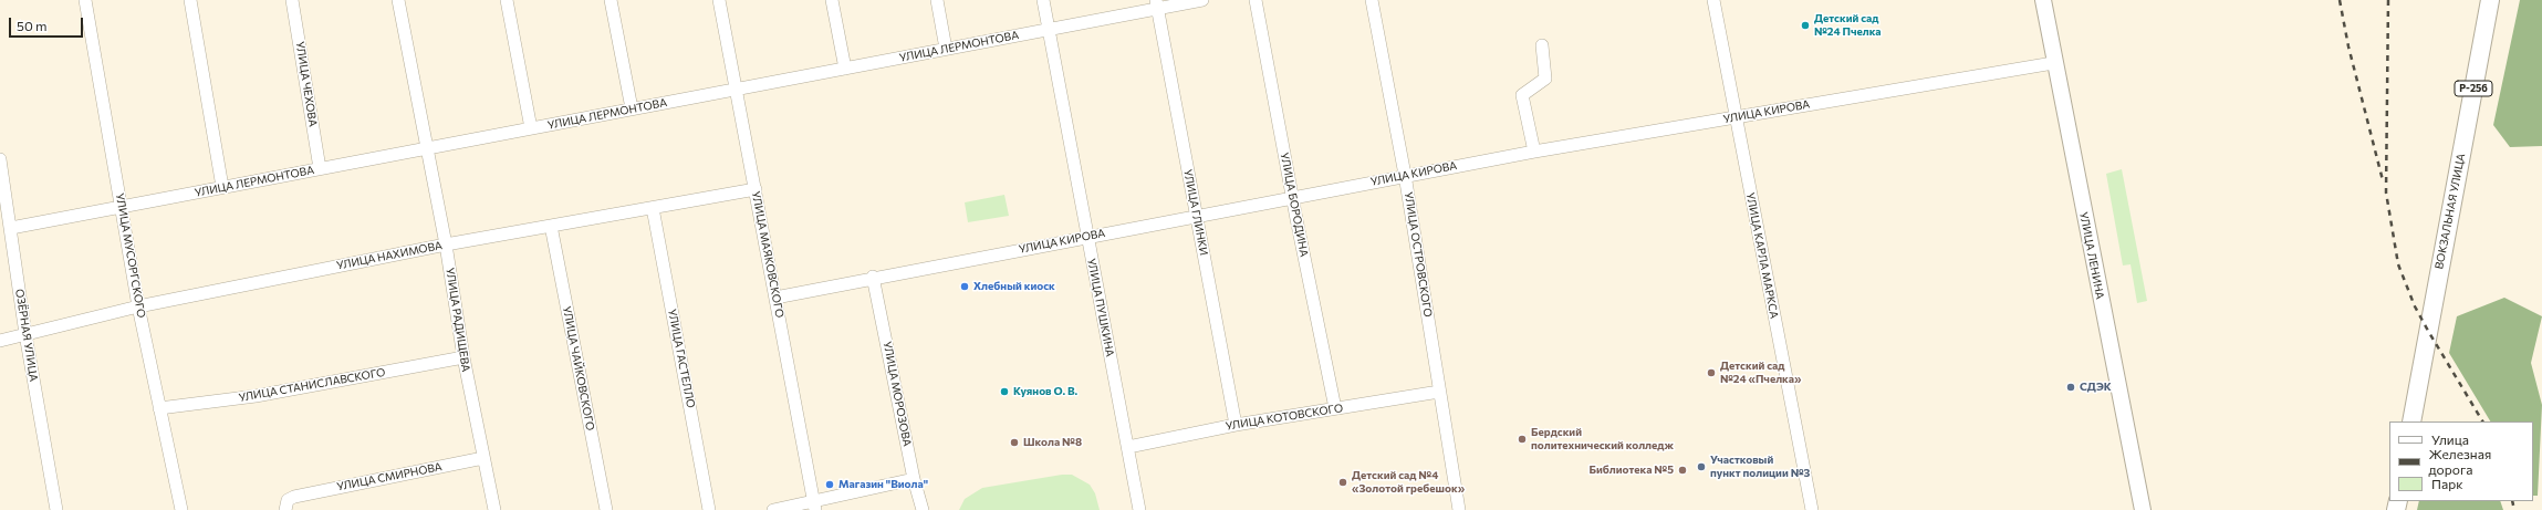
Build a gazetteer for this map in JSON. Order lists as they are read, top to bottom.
{
  "streets": {
    "highway": ["Р-256", "ВОКЗАЛЬНАЯ УЛИЦА"],
    "main road": ["УЛИЦА ЛЕНИНА"],
    "street": [
      "УЛИЦА ЛЕРМОНТОВА",
      "УЛИЦА ЧЕХОВА",
      "УЛИЦА КИРОВА",
      "УЛИЦА БОРОДИНА",
      "УЛИЦА ГЛИНКИ",
      "УЛИЦА МАЯКОВСКОГО",
      "УЛИЦА ОСТРОВСКОГО",
      "УЛИЦА МУСОРГСКОГО",
      "УЛИЦА НАХИМОВА",
      "УЛИЦА КАРЛА МАРКСА",
      "УЛИЦА ПУШКИНА",
      "УЛИЦА РАДИЩЕВА",
      "ОЗЁРНАЯ УЛИЦА",
      "УЛИЦА ГАСТЕЛЛО",
      "УЛИЦА ЧАЙКОВСКОГО",
      "УЛИЦА СТАНИСЛАВСКОГО",
      "УЛИЦА МОРОЗОВА",
      "УЛИЦА КОТОВСКОГО",
      "УЛИЦА СМИРНОВА"
    ]
  },
  "crossings": [
    ["УЛИЦА ЛЕРМОНТОВА", "УЛИЦА ЧЕХОВА"],
    ["УЛИЦА ЛЕРМОНТОВА", "УЛИЦА ГЛИНКИ"],
    ["УЛИЦА ЛЕРМОНТОВА", "УЛИЦА МАЯКОВСКОГО"],
    ["УЛИЦА ЛЕРМОНТОВА", "УЛИЦА МУСОРГСКОГО"],
    ["УЛИЦА ЛЕРМОНТОВА", "УЛИЦА ПУШКИНА"],
    ["УЛИЦА ЛЕРМОНТОВА", "УЛИЦА РАДИЩЕВА"],
    ["УЛИЦА ЛЕРМОНТОВА", "ОЗЁРНАЯ УЛИЦА"],
    ["УЛИЦА КИРОВА", "УЛИЦА БОРОДИНА"],
    ["УЛИЦА КИРОВА", "УЛИЦА ГЛИНКИ"],
    ["УЛИЦА КИРОВА", "УЛИЦА МАЯКОВСКОГО"],
    ["УЛИЦА КИРОВА", "УЛИЦА ОСТРОВСКОГО"],
    ["УЛИЦА КИРОВА", "УЛИЦА КАРЛА МАРКСА"],
    ["УЛИЦА КИРОВА", "УЛИЦА ЛЕНИНА"],
    ["УЛИЦА КИРОВА", "УЛИЦА ПУШКИНА"],
    ["УЛИЦА КИРОВА", "УЛИЦА МОРОЗОВА"],
    ["УЛИЦА БОРОДИНА", "УЛИЦА КОТОВСКОГО"],
    ["УЛИЦА ГЛИНКИ", "УЛИЦА КОТОВСКОГО"],
    ["УЛИЦА МАЯКОВСКОГО", "УЛИЦА НАХИМОВА"],
    ["УЛИЦА ОСТРОВСКОГО", "УЛИЦА КОТОВСКОГО"],
    ["УЛИЦА МУСОРГСКОГО", "УЛИЦА НАХИМОВА"],
    ["УЛИЦА МУСОРГСКОГО", "УЛИЦА СТАНИСЛАВСКОГО"],
    ["УЛИЦА НАХИМОВА", "УЛИЦА РАДИЩЕВА"],
    ["УЛИЦА НАХИМОВА", "ОЗЁРНАЯ УЛИЦА"],
    ["УЛИЦА НАХИМОВА", "УЛИЦА ГАСТЕЛЛО"],
    ["УЛИЦА НАХИМОВА", "УЛИЦА ЧАЙКОВСКОГО"],
    ["УЛИЦА ПУШКИНА", "УЛИЦА КОТОВСКОГО"],
    ["УЛИЦА РАДИЩЕВА", "УЛИЦА СТАНИСЛАВСКОГО"],
    ["УЛИЦА РАДИЩЕВА", "УЛИЦА СМИРНОВА"]
  ],
  "places": [
    "Детский сад №24 Пчелка",
    "Хлебный киоск",
    "Детский сад №24 «Пчелка»",
    "СДЭК",
    "Куянов О. В.",
    "Бердский политехнический колледж",
    "Школа №8",
    "Участковый пункт полиции №3",
    "Библиотека №5",
    "Детский сад №4 «Золотой гребешок»",
    "Магазин \"Виола\""
  ],
  "legend": ["Улица", "Железная дорога", "Парк"],
  "scale_bar": "50 m"
}
